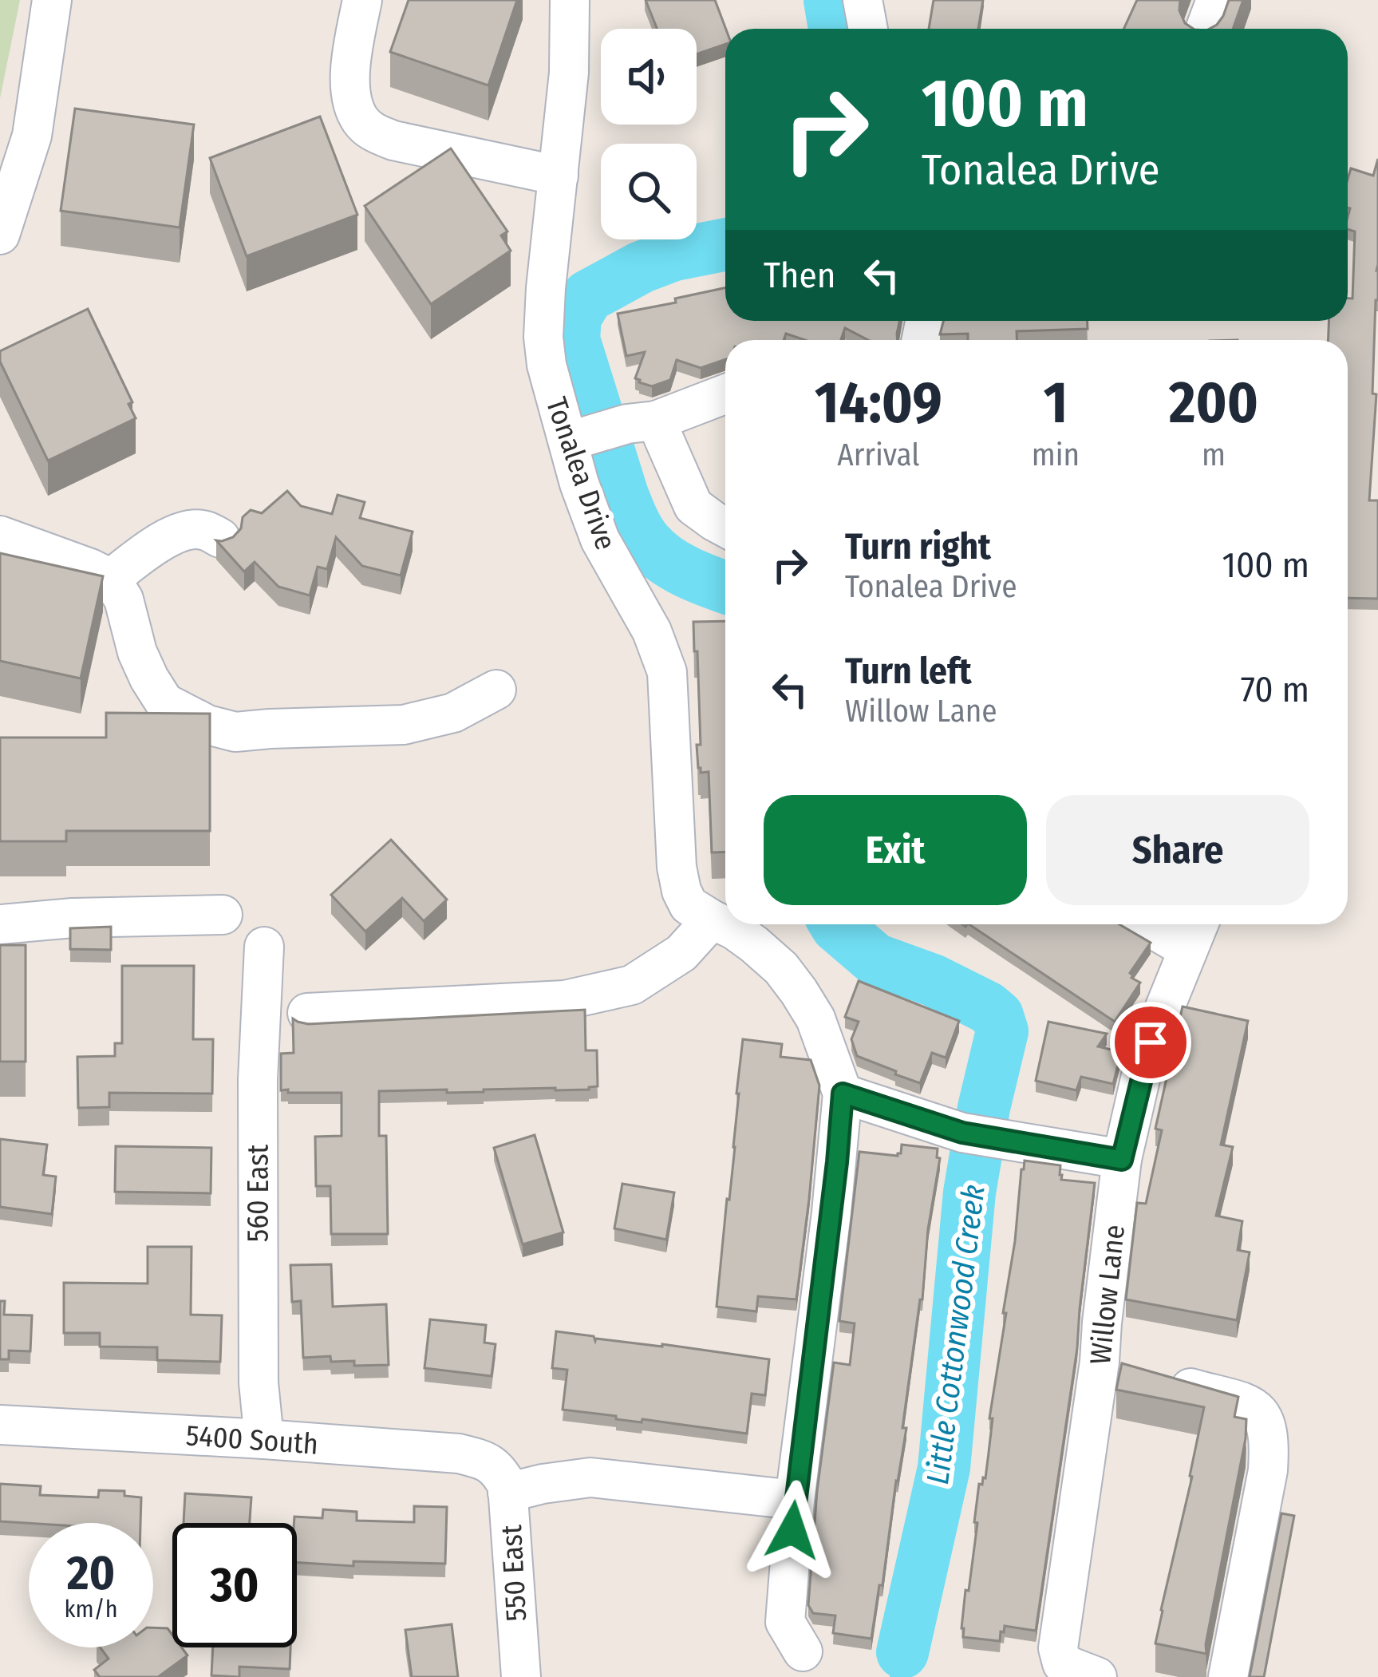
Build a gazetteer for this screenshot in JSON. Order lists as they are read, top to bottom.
{
  "streets": {
    "street": [
      "Tonalea Drive",
      "560 East",
      "Willow Lane",
      "5400 South",
      "550 East"
    ]
  },
  "crossings": [
    ["560 East", "5400 South"],
    ["5400 South", "550 East"]
  ],
  "water": ["Little Cottonwood Creek"],
  "page": {
    "turn": ["100 m", "Tonalea Drive"],
    "then": "Then",
    "eta": [
      "14:09",
      "Arrival",
      "1",
      "min",
      "200",
      "m"
    ],
    "list": [
      {
        "name": "Turn right",
        "note": "Tonalea Drive",
        "value": "100 m"
      },
      {
        "name": "Turn left",
        "note": "Willow Lane",
        "value": "70 m"
      }
    ],
    "buttons": ["Exit", "Share"],
    "speed": "20 km/h",
    "limit": "30"
  }
}
